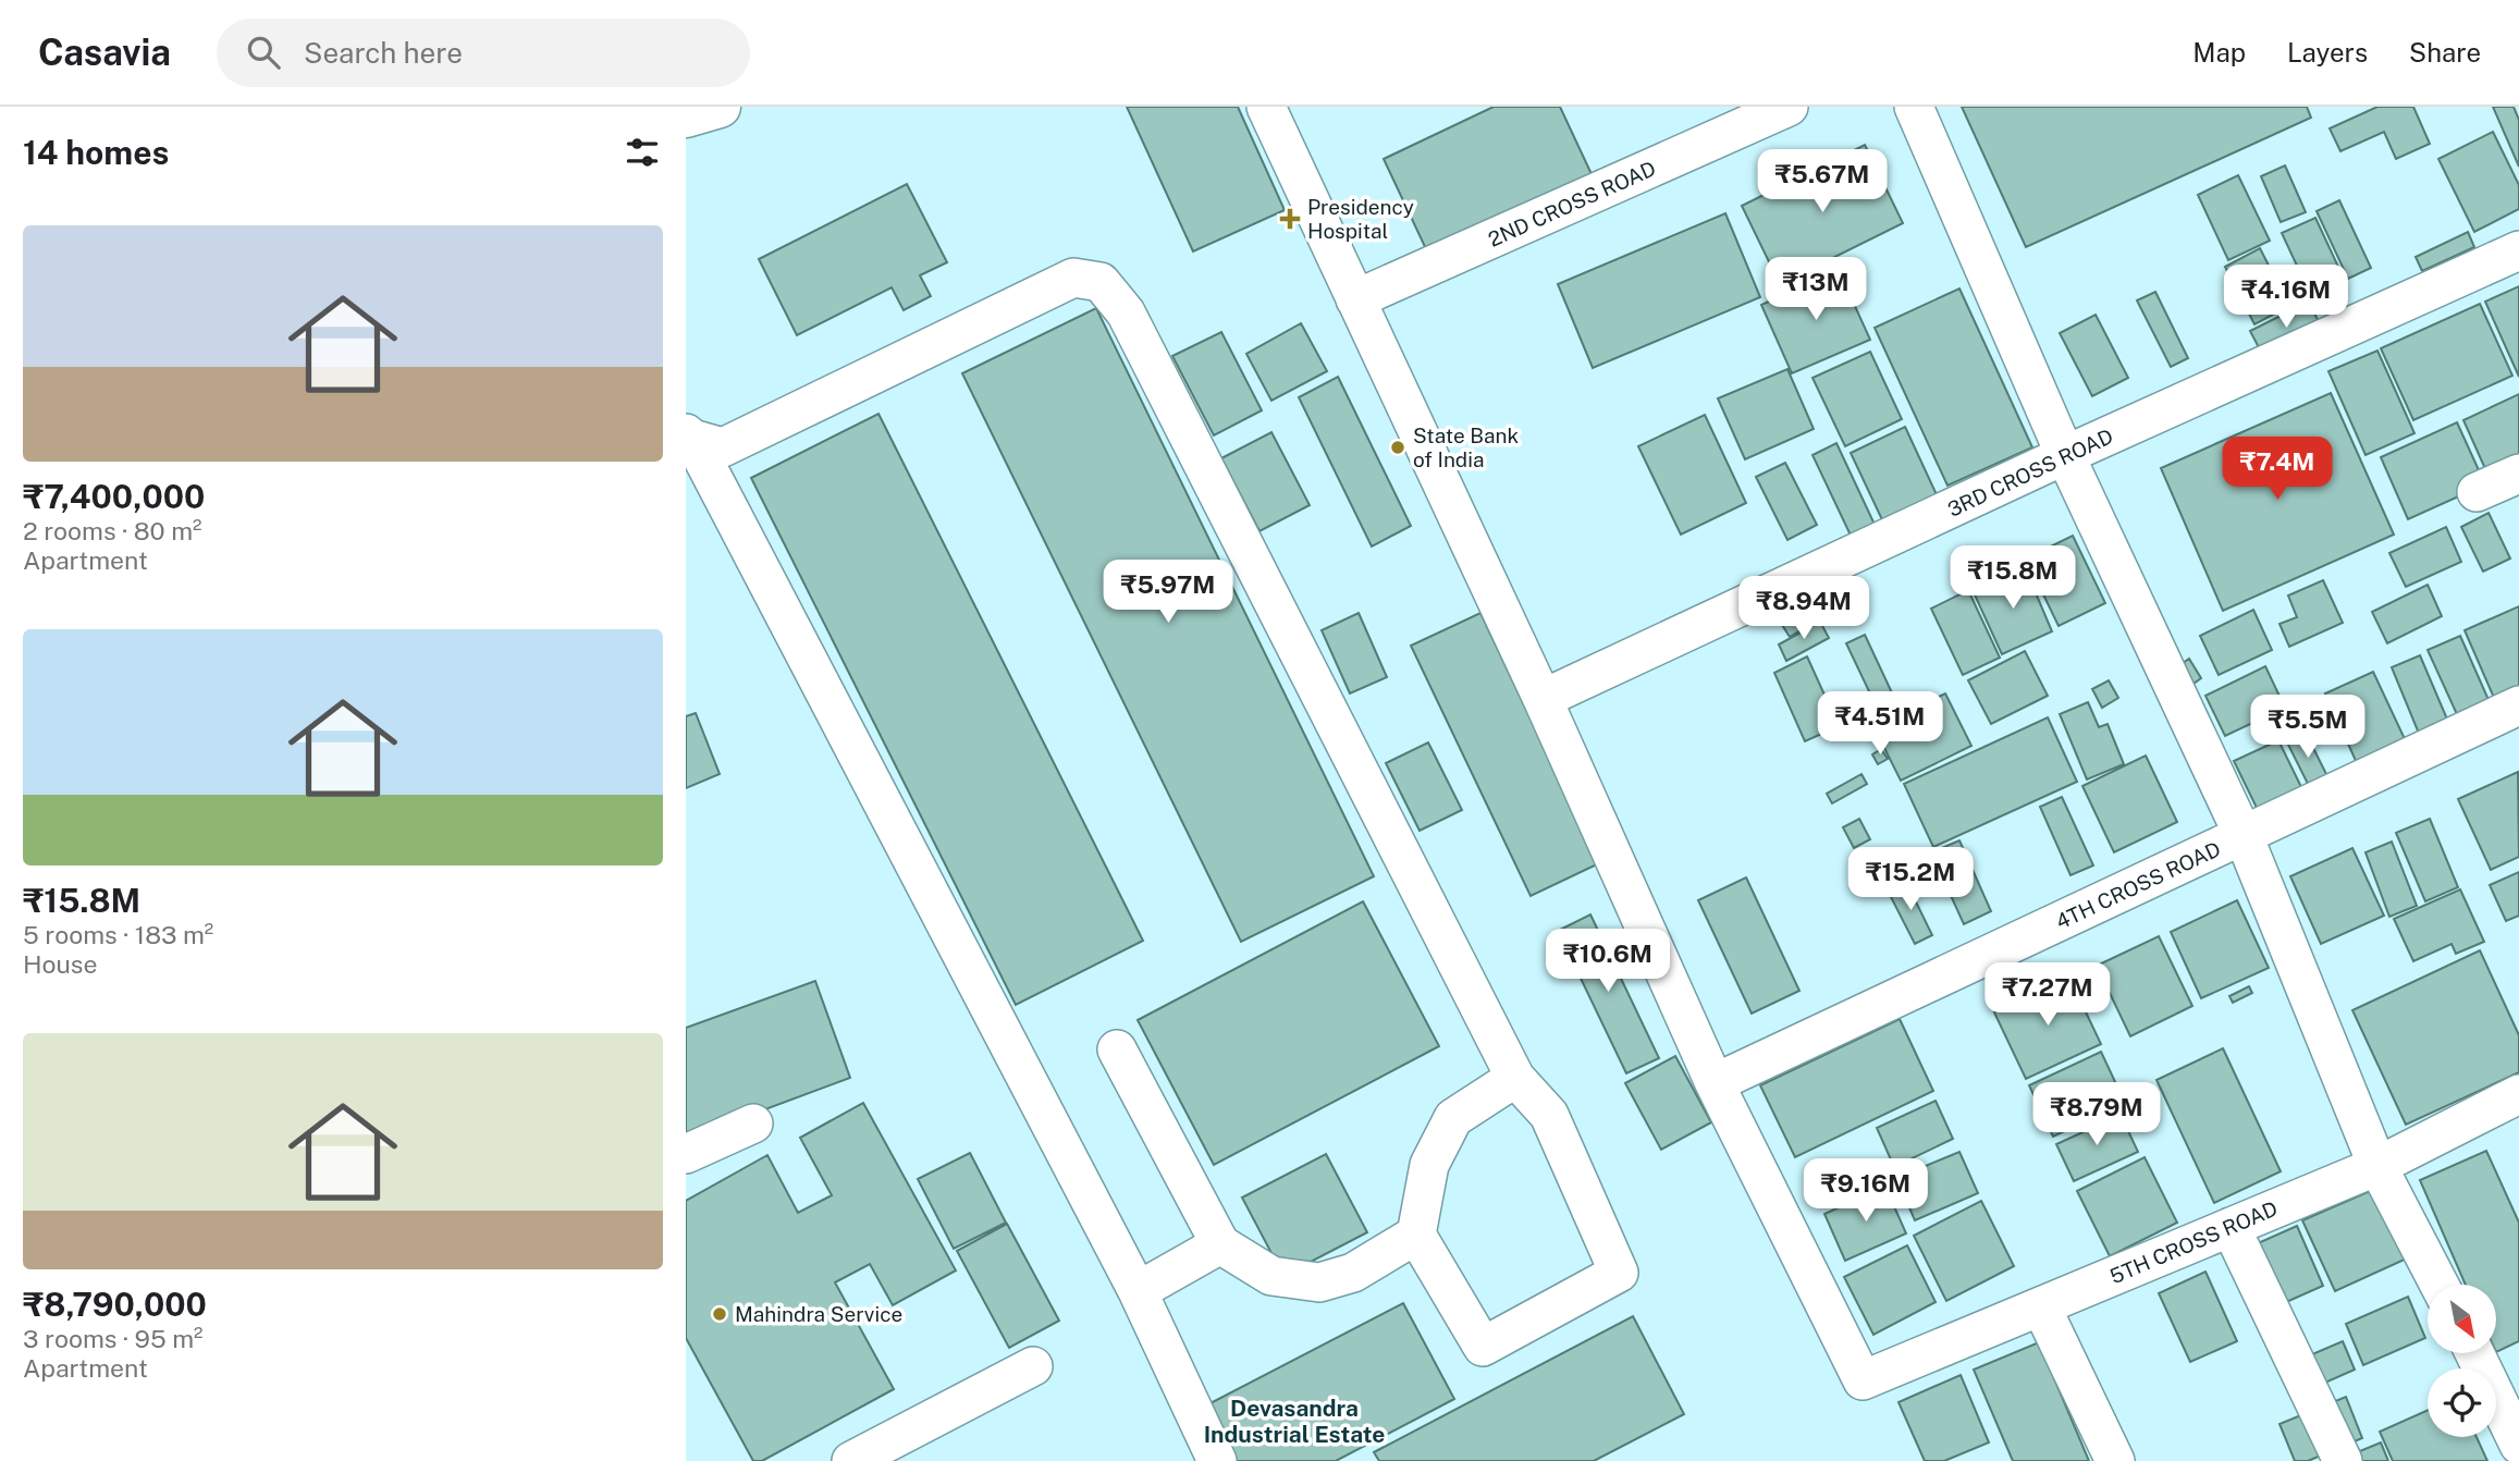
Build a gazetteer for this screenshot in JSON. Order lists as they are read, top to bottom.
{
  "streets": {
    "lane": [
      "2ND CROSS ROAD",
      "3RD CROSS ROAD",
      "4TH CROSS ROAD",
      "5TH CROSS ROAD"
    ]
  },
  "crossings": [
    ["4TH CROSS ROAD", "5TH CROSS ROAD"]
  ],
  "districts": ["Devasandra Industrial Estate"],
  "places": {
    "health": ["Presidency Hospital"],
    "other": ["State Bank of India", "Mahindra Service"]
  },
  "north": "bottom right",
  "page": {
    "header": "Casavia",
    "search": "Search here",
    "nav": ["Map", "Layers", "Share"],
    "heading": "14 homes",
    "price": [
      "₹5.67M",
      "₹13M",
      "₹4.16M",
      "₹7.4M",
      "₹15.8M",
      "₹5.97M",
      "₹8.94M",
      "₹4.51M",
      "₹5.5M",
      "₹15.2M",
      "₹10.6M",
      "₹7.27M",
      "₹8.79M",
      "₹9.16M"
    ],
    "list": [
      {
        "name": "₹7,400,000",
        "note": "2 rooms · 80 m² · Apartment"
      },
      {
        "name": "₹15.8M",
        "note": "5 rooms · 183 m² · House"
      },
      {
        "name": "₹8,790,000",
        "note": "3 rooms · 95 m² · Apartment"
      }
    ]
  }
}
